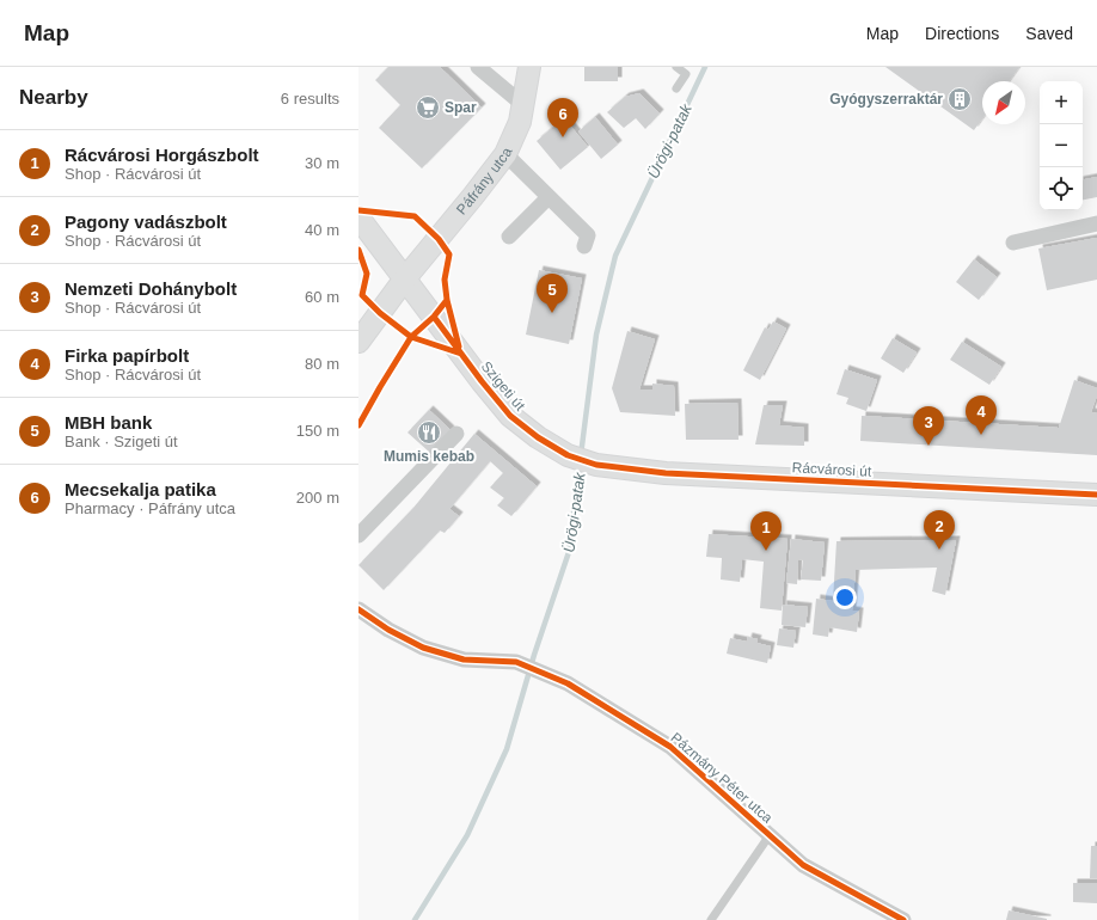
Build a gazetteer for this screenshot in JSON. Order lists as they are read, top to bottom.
{
  "streets": {
    "street": [
      "Páfrány utca",
      "Szigeti út",
      "Rácvárosi út",
      "Pázmány Péter utca"
    ]
  },
  "crossings": [
    ["Páfrány utca", "Szigeti út"],
    ["Szigeti út", "Rácvárosi út"]
  ],
  "water": ["Ürögi-patak"],
  "places": {
    "building": ["Gyógyszerraktár"],
    "supermarket": ["Spar"],
    "restaurant": ["Mumis kebab"]
  },
  "north": "bottom left",
  "page": {
    "header": "Map",
    "nav": ["Map", "Directions", "Saved"],
    "heading": ["Nearby", "6 results"],
    "map_buttons": ["+", "−"],
    "pins": [
      "6",
      "5",
      "4",
      "3",
      "2",
      "1"
    ],
    "list": [
      {
        "mark": "1",
        "name": "Rácvárosi Horgászbolt",
        "note": "Shop · Rácvárosi út",
        "value": "30 m"
      },
      {
        "mark": "2",
        "name": "Pagony vadászbolt",
        "note": "Shop · Rácvárosi út",
        "value": "40 m"
      },
      {
        "mark": "3",
        "name": "Nemzeti Dohánybolt",
        "note": "Shop · Rácvárosi út",
        "value": "60 m"
      },
      {
        "mark": "4",
        "name": "Firka papírbolt",
        "note": "Shop · Rácvárosi út",
        "value": "80 m"
      },
      {
        "mark": "5",
        "name": "MBH bank",
        "note": "Bank · Szigeti út",
        "value": "150 m"
      },
      {
        "mark": "6",
        "name": "Mecsekalja patika",
        "note": "Pharmacy · Páfrány utca",
        "value": "200 m"
      }
    ]
  }
}
